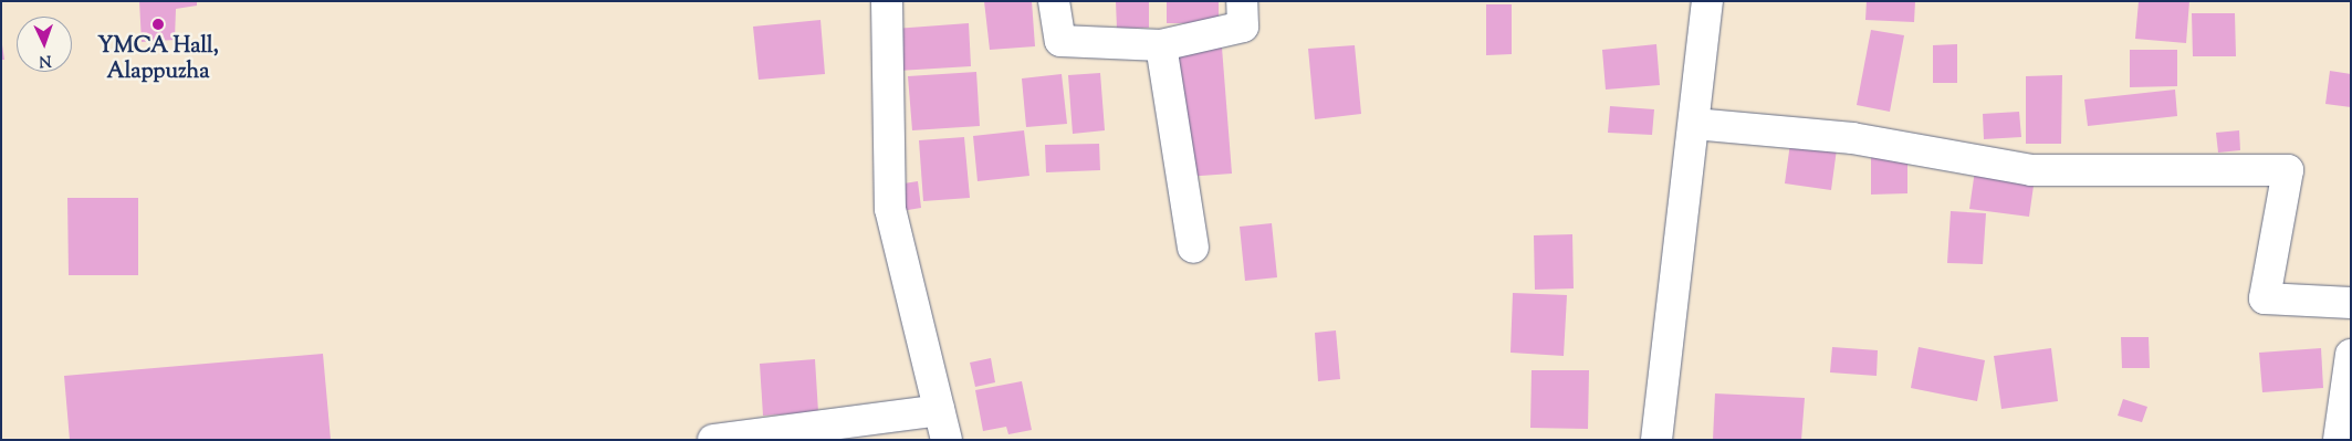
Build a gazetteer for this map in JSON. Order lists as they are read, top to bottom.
{
  "places": ["YMCA Hall, Alappuzha"],
  "north": "bottom"
}
